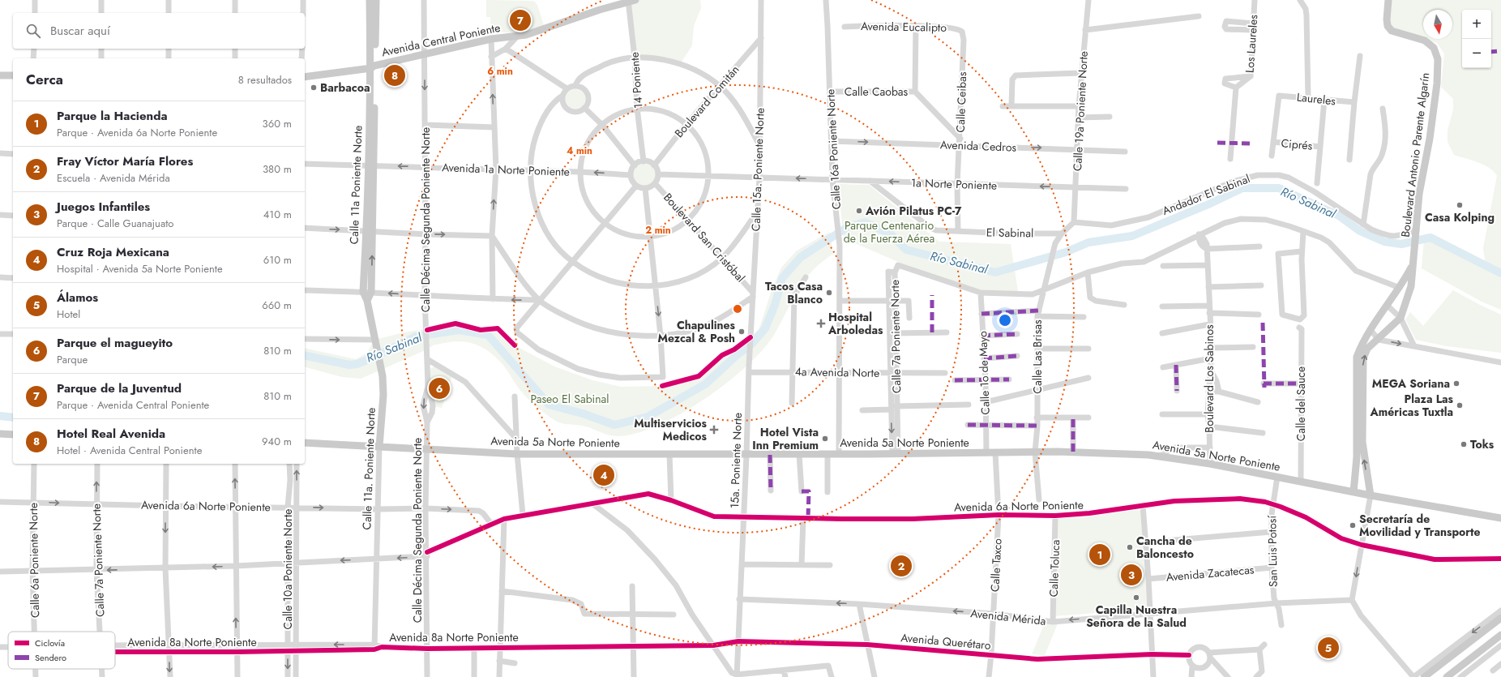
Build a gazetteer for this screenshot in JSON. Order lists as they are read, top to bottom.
{
  "streets": {
    "main road": [
      "Avenida Central Poniente",
      "Boulevard Antonio Parente Algarín",
      "Calle 11a Poniente Norte",
      "Avenida 5a Norte Poniente",
      "Calle 11a. Poniente Norte"
    ],
    "street": [
      "Avenida Eucalipto",
      "Los Laureles",
      "14 Poniente",
      "Calle Caobas",
      "Laureles",
      "Boulevard Comitán",
      "Calle Ceibas",
      "Calle 19a Poniente Norte",
      "Ciprés",
      "Avenida Cedros",
      "Calle 16a Poniente Norte",
      "Avenida 1a Norte Poniente",
      "Calle 15a. Poniente Norte",
      "1a Norte Poniente",
      "Andador El Sabinal",
      "Calle Décima Segunda Poniente Norte",
      "El Sabinal",
      "Boulevard San Cristóbal",
      "Calle 7a Poniente Norte",
      "Calle Las Brisas",
      "4a Avenida Norte",
      "Calle 1o de Mayo",
      "Boulevard Los Sabinos",
      "Calle del Sauce",
      "15a. Poniente Norte",
      "Avenida 6a Norte Poniente",
      "San Luis Potosí",
      "Calle 6a Poniente Norte",
      "Calle Taxco",
      "Calle Toluca",
      "Calle 10a Poniente Norte",
      "Avenida Zacatecas",
      "Avenida Mérida",
      "Avenida 8a Norte Poniente",
      "Avenida Querétaro"
    ]
  },
  "crossings": [
    ["Avenida Eucalipto", "Calle Ceibas"],
    ["Avenida Central Poniente", "Calle 11a Poniente Norte"],
    ["Avenida Central Poniente", "Calle Décima Segunda Poniente Norte"],
    ["14 Poniente", "Boulevard Comitán"],
    ["14 Poniente", "Avenida 1a Norte Poniente"],
    ["14 Poniente", "Boulevard San Cristóbal"],
    ["Calle Caobas", "Calle Ceibas"],
    ["Calle Caobas", "Calle 16a Poniente Norte"],
    ["Laureles", "Ciprés"],
    ["Boulevard Comitán", "Avenida 1a Norte Poniente"],
    ["Boulevard Comitán", "Calle 15a. Poniente Norte"],
    ["Boulevard Comitán", "Boulevard San Cristóbal"],
    ["Calle Ceibas", "Avenida Cedros"],
    ["Calle Ceibas", "1a Norte Poniente"],
    ["Calle Ceibas", "El Sabinal"],
    ["Calle 19a Poniente Norte", "Avenida Cedros"],
    ["Calle 19a Poniente Norte", "1a Norte Poniente"],
    ["Calle 19a Poniente Norte", "Andador El Sabinal"],
    ["Avenida Cedros", "Calle 16a Poniente Norte"],
    ["Calle 16a Poniente Norte", "1a Norte Poniente"],
    ["Calle 16a Poniente Norte", "4a Avenida Norte"],
    ["Calle 16a Poniente Norte", "Avenida 5a Norte Poniente"],
    ["Boulevard Antonio Parente Algarín", "Andador El Sabinal"],
    ["Boulevard Antonio Parente Algarín", "Avenida 5a Norte Poniente"],
    ["Avenida 1a Norte Poniente", "Calle 11a Poniente Norte"],
    ["Avenida 1a Norte Poniente", "Calle Décima Segunda Poniente Norte"],
    ["Avenida 1a Norte Poniente", "Boulevard San Cristóbal"],
    ["Calle 15a. Poniente Norte", "Boulevard San Cristóbal"],
    ["Calle 15a. Poniente Norte", "15a. Poniente Norte"],
    ["1a Norte Poniente", "El Sabinal"],
    ["Calle 11a Poniente Norte", "Calle 11a. Poniente Norte"],
    ["Calle Décima Segunda Poniente Norte", "Avenida 5a Norte Poniente"],
    ["Calle Décima Segunda Poniente Norte", "Avenida 6a Norte Poniente"],
    ["Calle Décima Segunda Poniente Norte", "Avenida 8a Norte Poniente"],
    ["El Sabinal", "Calle Las Brisas"],
    ["Calle 7a Poniente Norte", "4a Avenida Norte"],
    ["Calle 7a Poniente Norte", "Avenida 5a Norte Poniente"],
    ["Calle 7a Poniente Norte", "Avenida 6a Norte Poniente"],
    ["Calle Las Brisas", "Avenida 5a Norte Poniente"],
    ["4a Avenida Norte", "15a. Poniente Norte"],
    ["Calle 1o de Mayo", "Avenida 5a Norte Poniente"],
    ["Boulevard Los Sabinos", "Avenida 5a Norte Poniente"],
    ["Calle del Sauce", "Avenida 5a Norte Poniente"],
    ["Avenida 5a Norte Poniente", "15a. Poniente Norte"],
    ["Avenida 5a Norte Poniente", "Calle 11a. Poniente Norte"],
    ["Avenida 5a Norte Poniente", "San Luis Potosí"],
    ["Avenida 5a Norte Poniente", "Calle Taxco"],
    ["15a. Poniente Norte", "Avenida 6a Norte Poniente"],
    ["15a. Poniente Norte", "Avenida Mérida"],
    ["15a. Poniente Norte", "Avenida 8a Norte Poniente"],
    ["15a. Poniente Norte", "Avenida Querétaro"],
    ["Calle 11a. Poniente Norte", "Avenida 6a Norte Poniente"],
    ["Calle 11a. Poniente Norte", "Avenida 8a Norte Poniente"],
    ["Avenida 6a Norte Poniente", "San Luis Potosí"],
    ["Avenida 6a Norte Poniente", "Calle 6a Poniente Norte"],
    ["Avenida 6a Norte Poniente", "Calle Taxco"],
    ["Avenida 6a Norte Poniente", "Calle Toluca"],
    ["Avenida 6a Norte Poniente", "Calle 10a Poniente Norte"],
    ["San Luis Potosí", "Avenida Zacatecas"],
    ["San Luis Potosí", "Avenida Mérida"],
    ["Calle Taxco", "Avenida Mérida"],
    ["Calle Taxco", "Avenida Querétaro"],
    ["Calle Toluca", "Avenida Mérida"],
    ["Calle 10a Poniente Norte", "Avenida 8a Norte Poniente"],
    ["Avenida 8a Norte Poniente", "Avenida Querétaro"]
  ],
  "one_way": ["1a Norte Poniente", "Avenida Mérida"],
  "water": ["Río Sabinal"],
  "parks": ["Parque Centenario de la Fuerza Aérea", "Paseo El Sabinal"],
  "places": {
    "other": [
      "Barbacoa",
      "Casa Kolping",
      "Avión Pilatus PC-7",
      "Tacos Casa Blanco",
      "Chapulines Mezcal & Posh",
      "MEGA Soriana",
      "Plaza Las Américas Tuxtla",
      "Hotel Vista Inn Premium",
      "Toks",
      "Secretaría de Movilidad y Transporte",
      "Cancha de Baloncesto",
      "Capilla Nuestra Señora de la Salud"
    ],
    "health": ["Hospital Arboledas", "Multiservicios Medicos"]
  },
  "legend": ["Ciclovía", "Sendero"],
  "north": "bottom",
  "page": {
    "pins": [
      "7",
      "8",
      "6",
      "4",
      "1",
      "2",
      "3",
      "5"
    ],
    "map_buttons": ["+", "−"],
    "search": "Buscar aquí",
    "heading": ["Cerca", "8 resultados"],
    "list": [
      {
        "mark": "1",
        "name": "Parque la Hacienda",
        "note": "Parque · Avenida 6a Norte Poniente",
        "value": "360 m"
      },
      {
        "mark": "2",
        "name": "Fray Víctor María Flores",
        "note": "Escuela · Avenida Mérida",
        "value": "380 m"
      },
      {
        "mark": "3",
        "name": "Juegos Infantiles",
        "note": "Parque · Calle Guanajuato",
        "value": "410 m"
      },
      {
        "mark": "4",
        "name": "Cruz Roja Mexicana",
        "note": "Hospital · Avenida 5a Norte Poniente",
        "value": "610 m"
      },
      {
        "mark": "5",
        "name": "Álamos",
        "note": "Hotel",
        "value": "660 m"
      },
      {
        "mark": "6",
        "name": "Parque el magueyito",
        "note": "Parque",
        "value": "810 m"
      },
      {
        "mark": "7",
        "name": "Parque de la Juventud",
        "note": "Parque · Avenida Central Poniente",
        "value": "810 m"
      },
      {
        "mark": "8",
        "name": "Hotel Real Avenida",
        "note": "Hotel · Avenida Central Poniente",
        "value": "940 m"
      }
    ]
  },
  "rings": ["6 min", "4 min", "2 min"]
}
